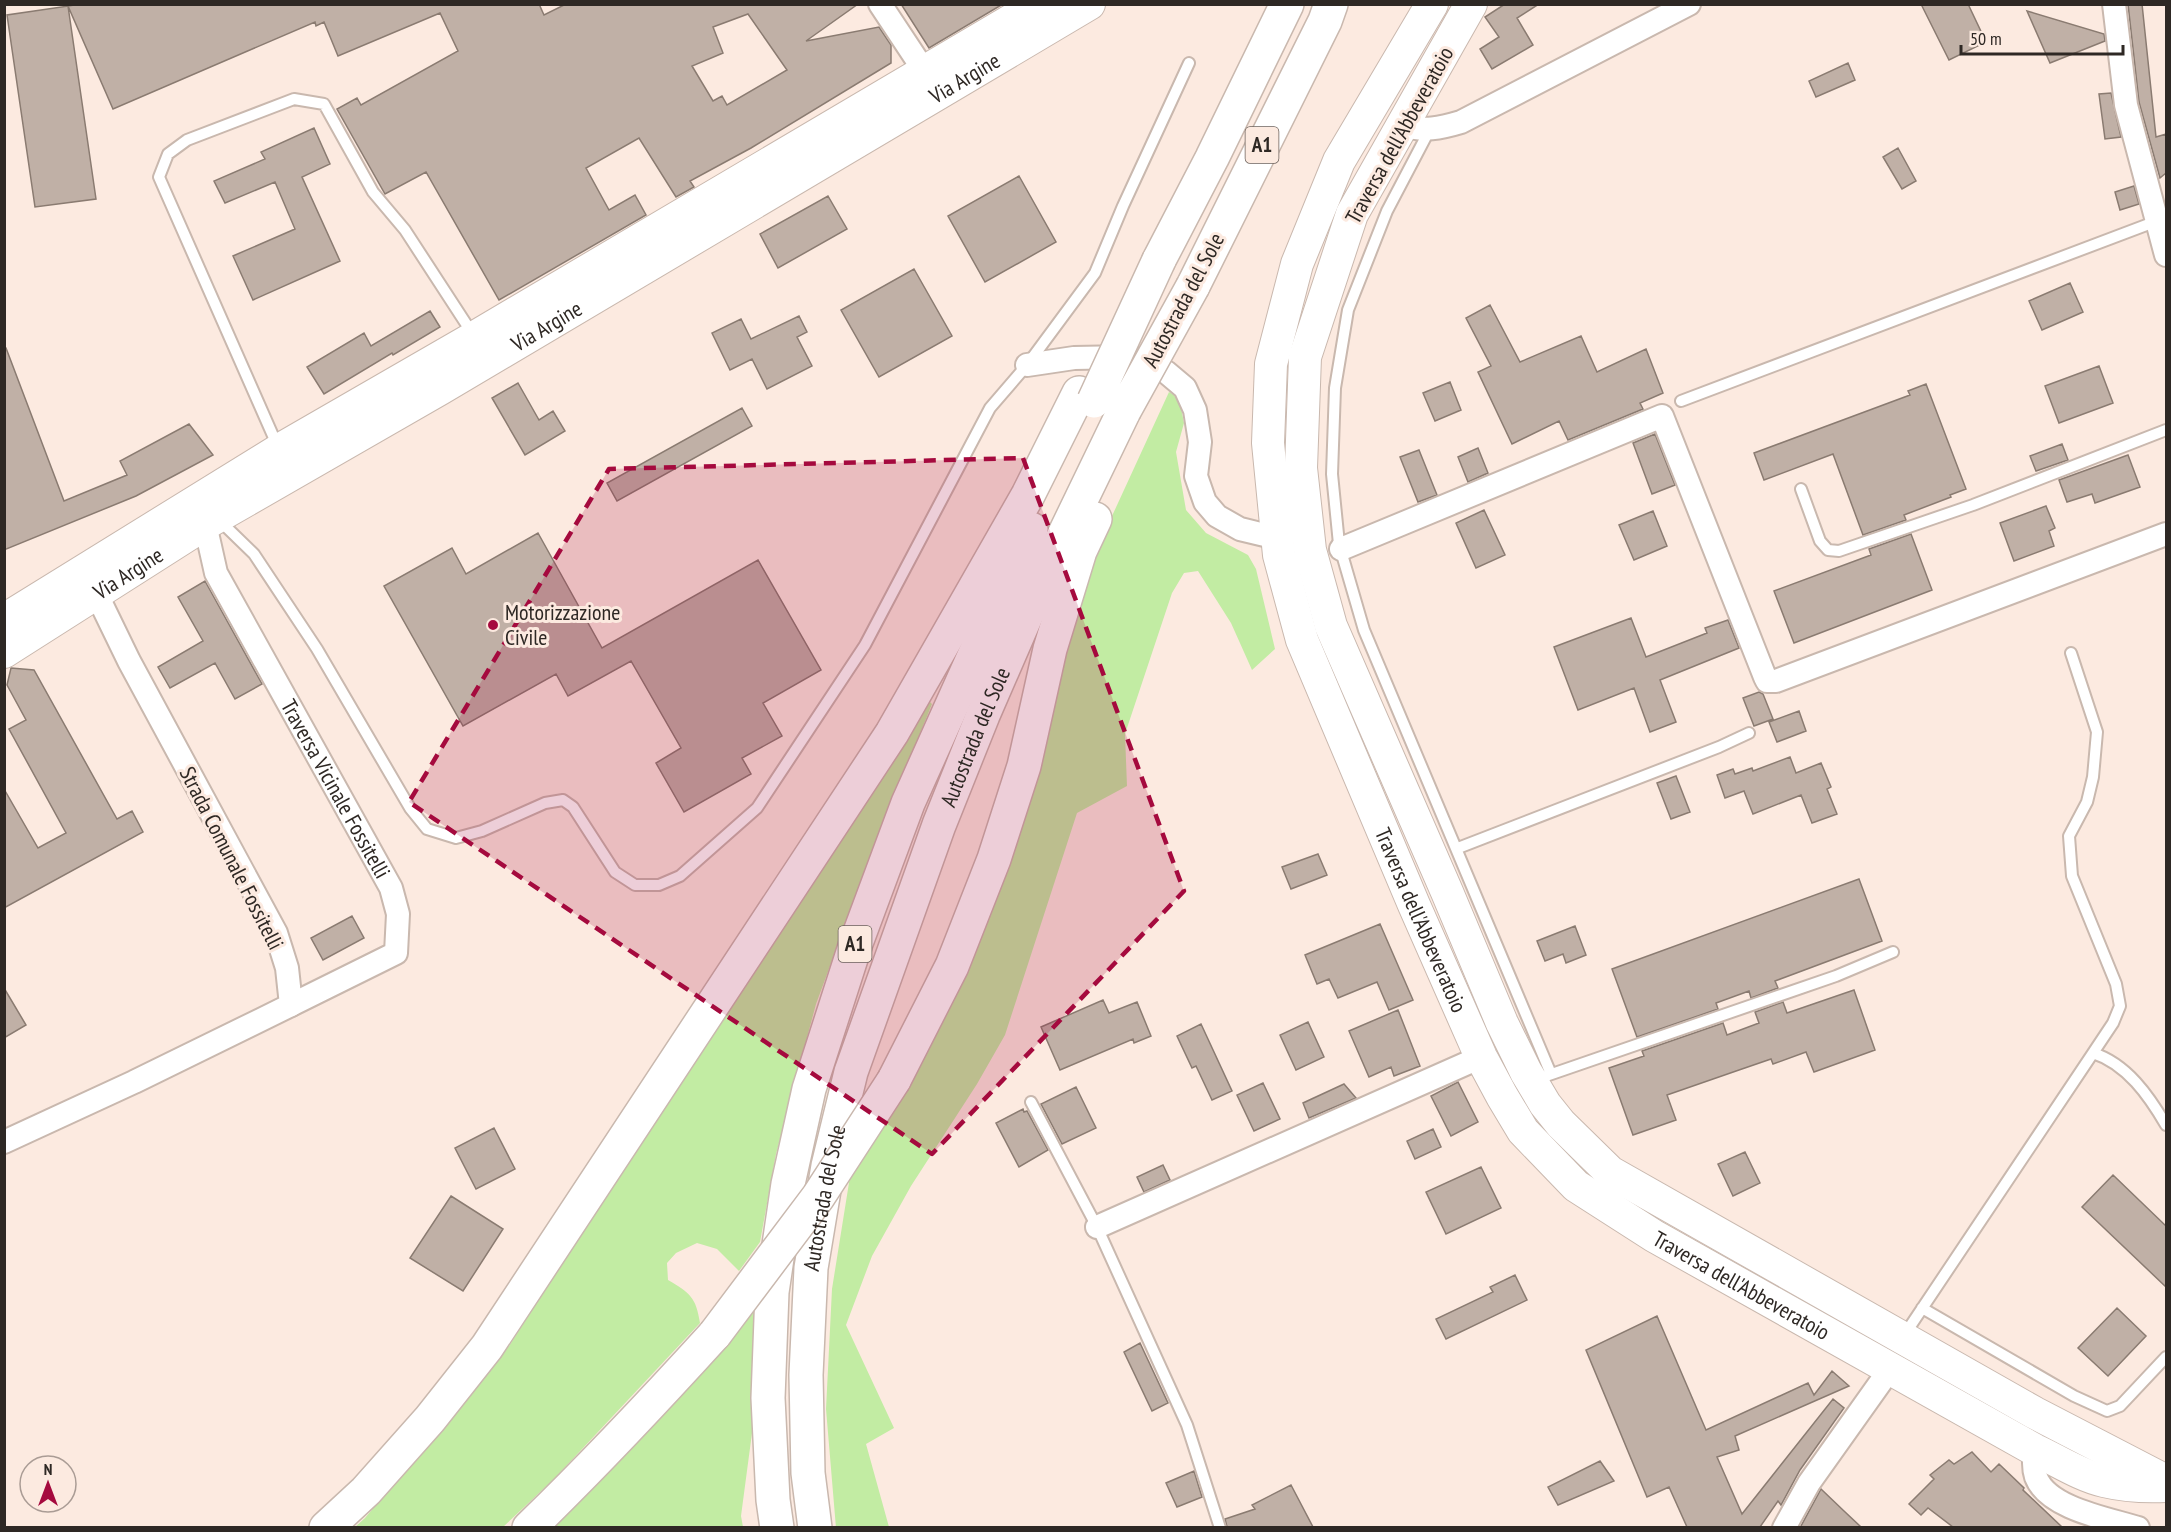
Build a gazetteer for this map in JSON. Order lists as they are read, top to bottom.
{
  "streets": {
    "highway": ["A1", "Autostrada del Sole"],
    "street": [
      "Via Argine",
      "Traversa dell'Abbeveratoio",
      "Traversa Vicinale Fossitelli",
      "Strada Comunale Fossitelli"
    ]
  },
  "crossings": [
    ["Via Argine", "Traversa Vicinale Fossitelli"],
    ["Via Argine", "Strada Comunale Fossitelli"],
    ["Traversa Vicinale Fossitelli", "Strada Comunale Fossitelli"]
  ],
  "places": ["Motorizzazione Civile"],
  "scale_bar": "50 m",
  "north": "top"
}
